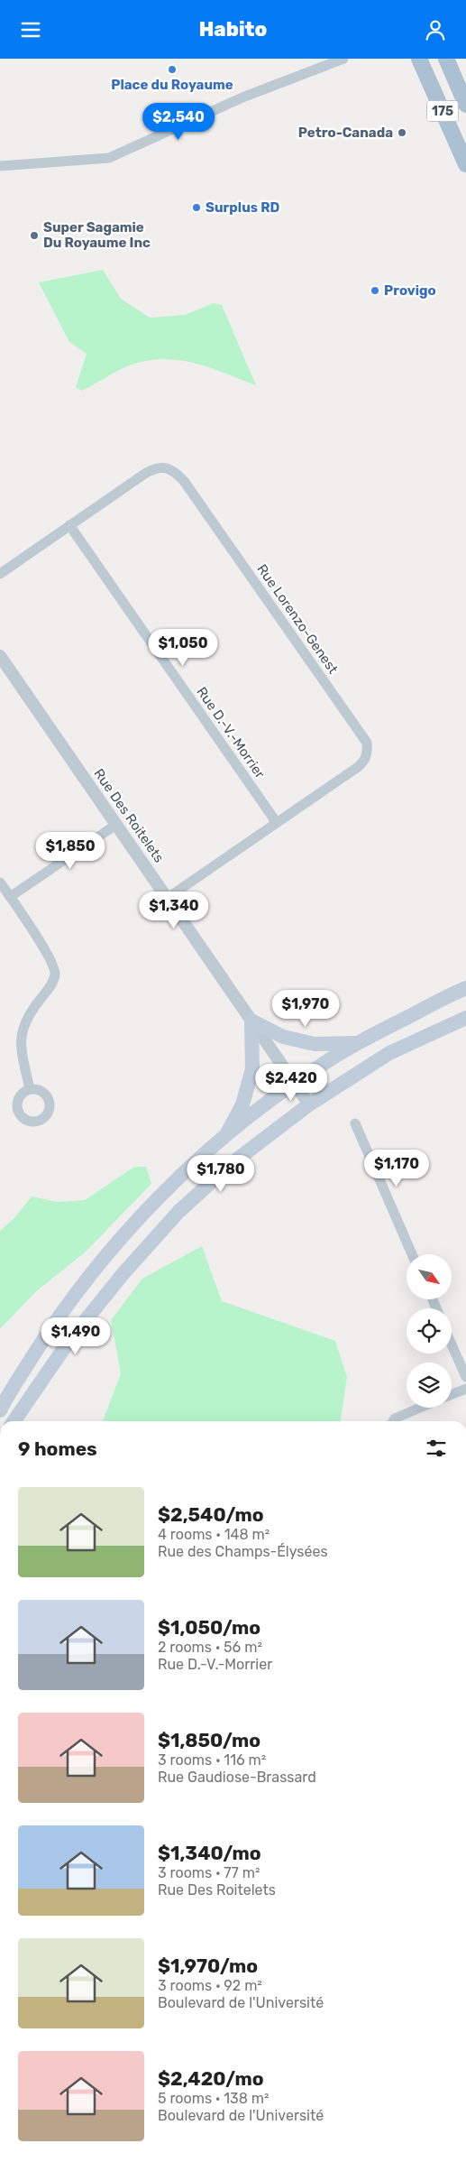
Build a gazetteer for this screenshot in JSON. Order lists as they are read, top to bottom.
{
  "streets": {
    "main road": ["175"],
    "street": ["Rue Lorenzo-Genest", "Rue D.-V.-Morrier", "Rue Des Roitelets"]
  },
  "crossings": [
    ["Rue Lorenzo-Genest", "Rue D.-V.-Morrier"],
    ["Rue Lorenzo-Genest", "Rue Des Roitelets"]
  ],
  "places": [
    "Place du Royaume",
    "Petro-Canada",
    "Surplus RD",
    "Super Sagamie Du Royaume Inc",
    "Provigo"
  ],
  "north": "bottom right",
  "page": {
    "header": "Habito",
    "price": [
      "$2,540",
      "$1,050",
      "$1,850",
      "$1,340",
      "$1,970",
      "$2,420",
      "$1,170",
      "$1,780",
      "$1,490"
    ],
    "heading": "9 homes",
    "list": [
      {
        "name": "$2,540/mo",
        "note": "4 rooms · 148 m² · Rue des Champs-Élysées"
      },
      {
        "name": "$1,050/mo",
        "note": "2 rooms · 56 m² · Rue D.-V.-Morrier"
      },
      {
        "name": "$1,850/mo",
        "note": "3 rooms · 116 m² · Rue Gaudiose-Brassard"
      },
      {
        "name": "$1,340/mo",
        "note": "3 rooms · 77 m² · Rue Des Roitelets"
      },
      {
        "name": "$1,970/mo",
        "note": "3 rooms · 92 m² · Boulevard de l'Université"
      },
      {
        "name": "$2,420/mo",
        "note": "5 rooms · 138 m² · Boulevard de l'Université"
      }
    ]
  }
}
